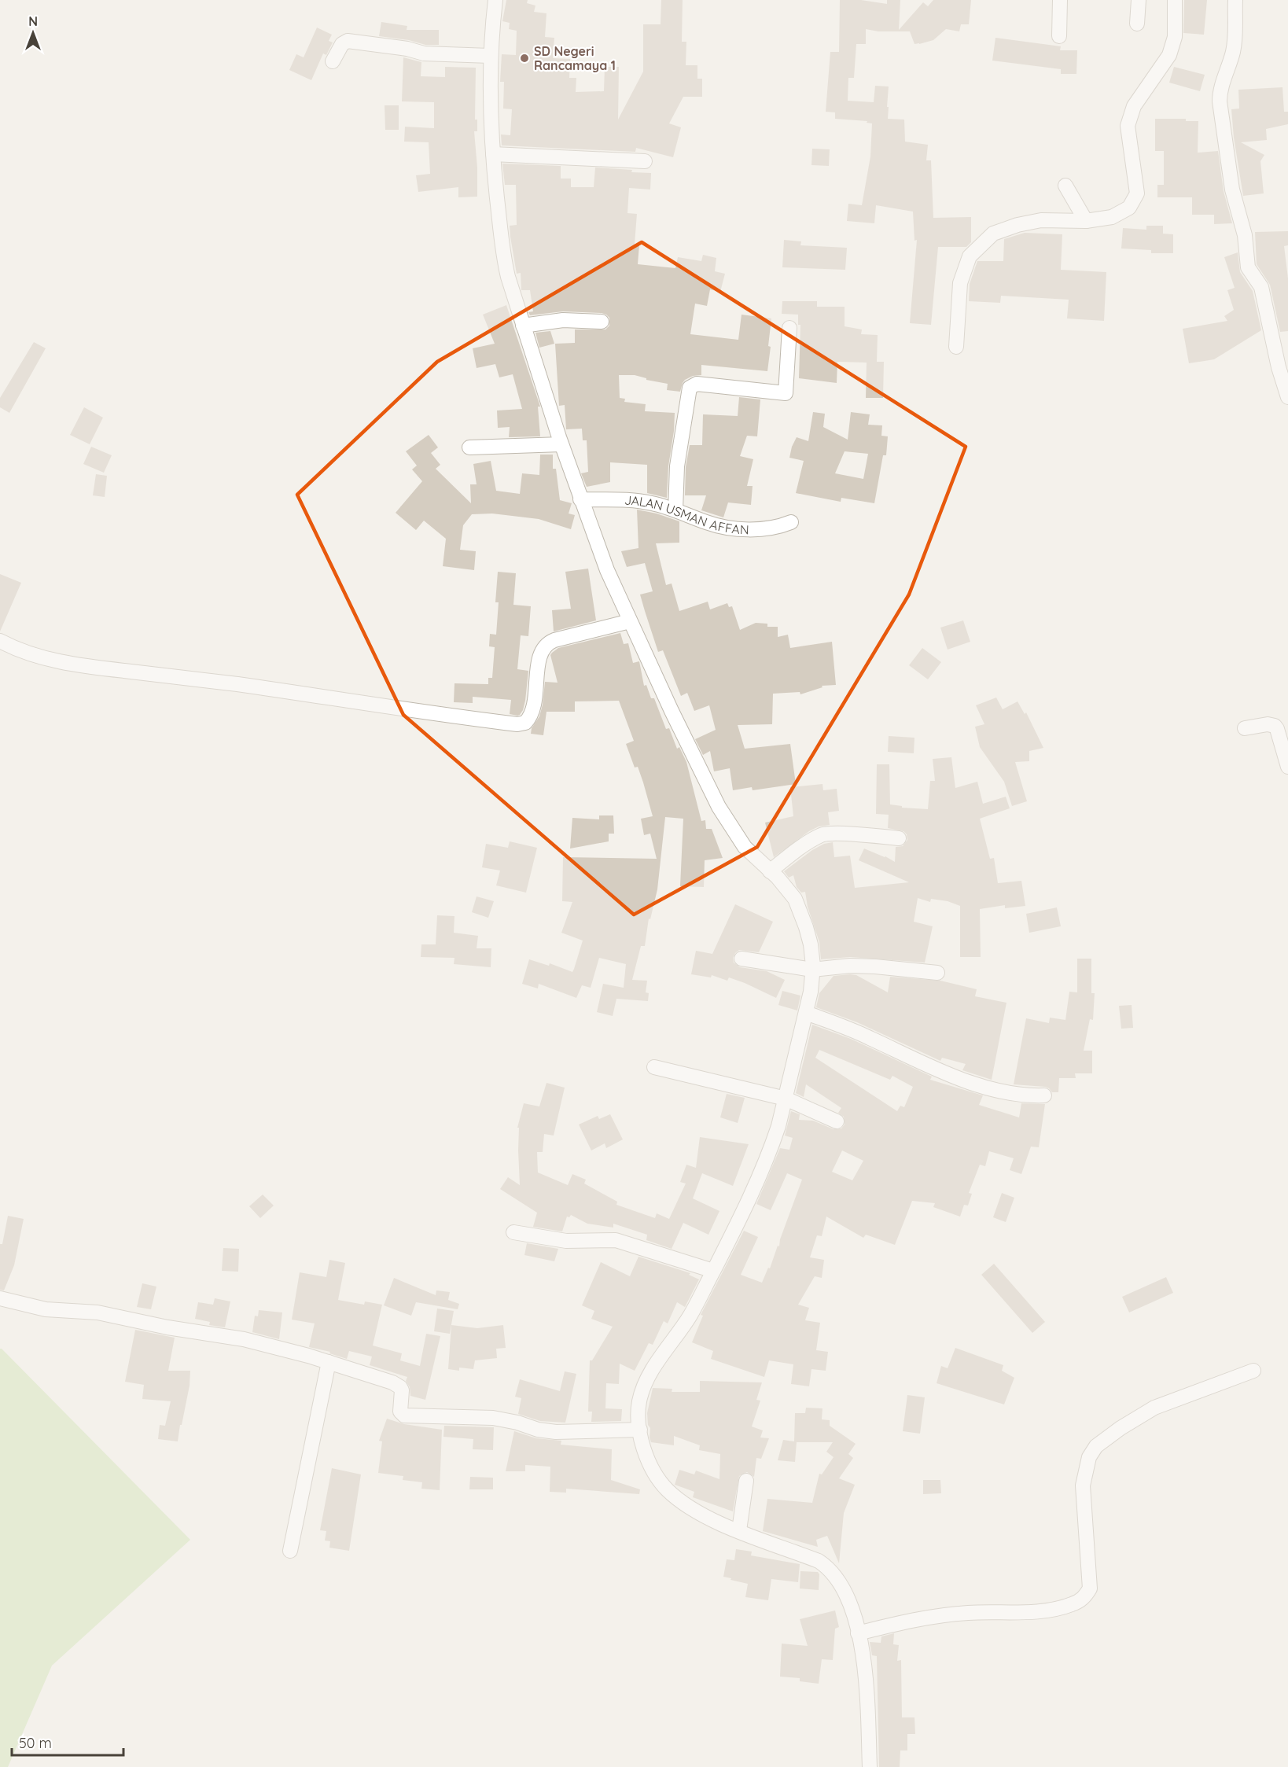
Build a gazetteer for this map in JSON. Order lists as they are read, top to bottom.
{
  "streets": {
    "street": ["JALAN USMAN AFFAN"]
  },
  "places": ["SD Negeri Rancamaya 1"],
  "scale_bar": "50 m",
  "north": "top"
}
